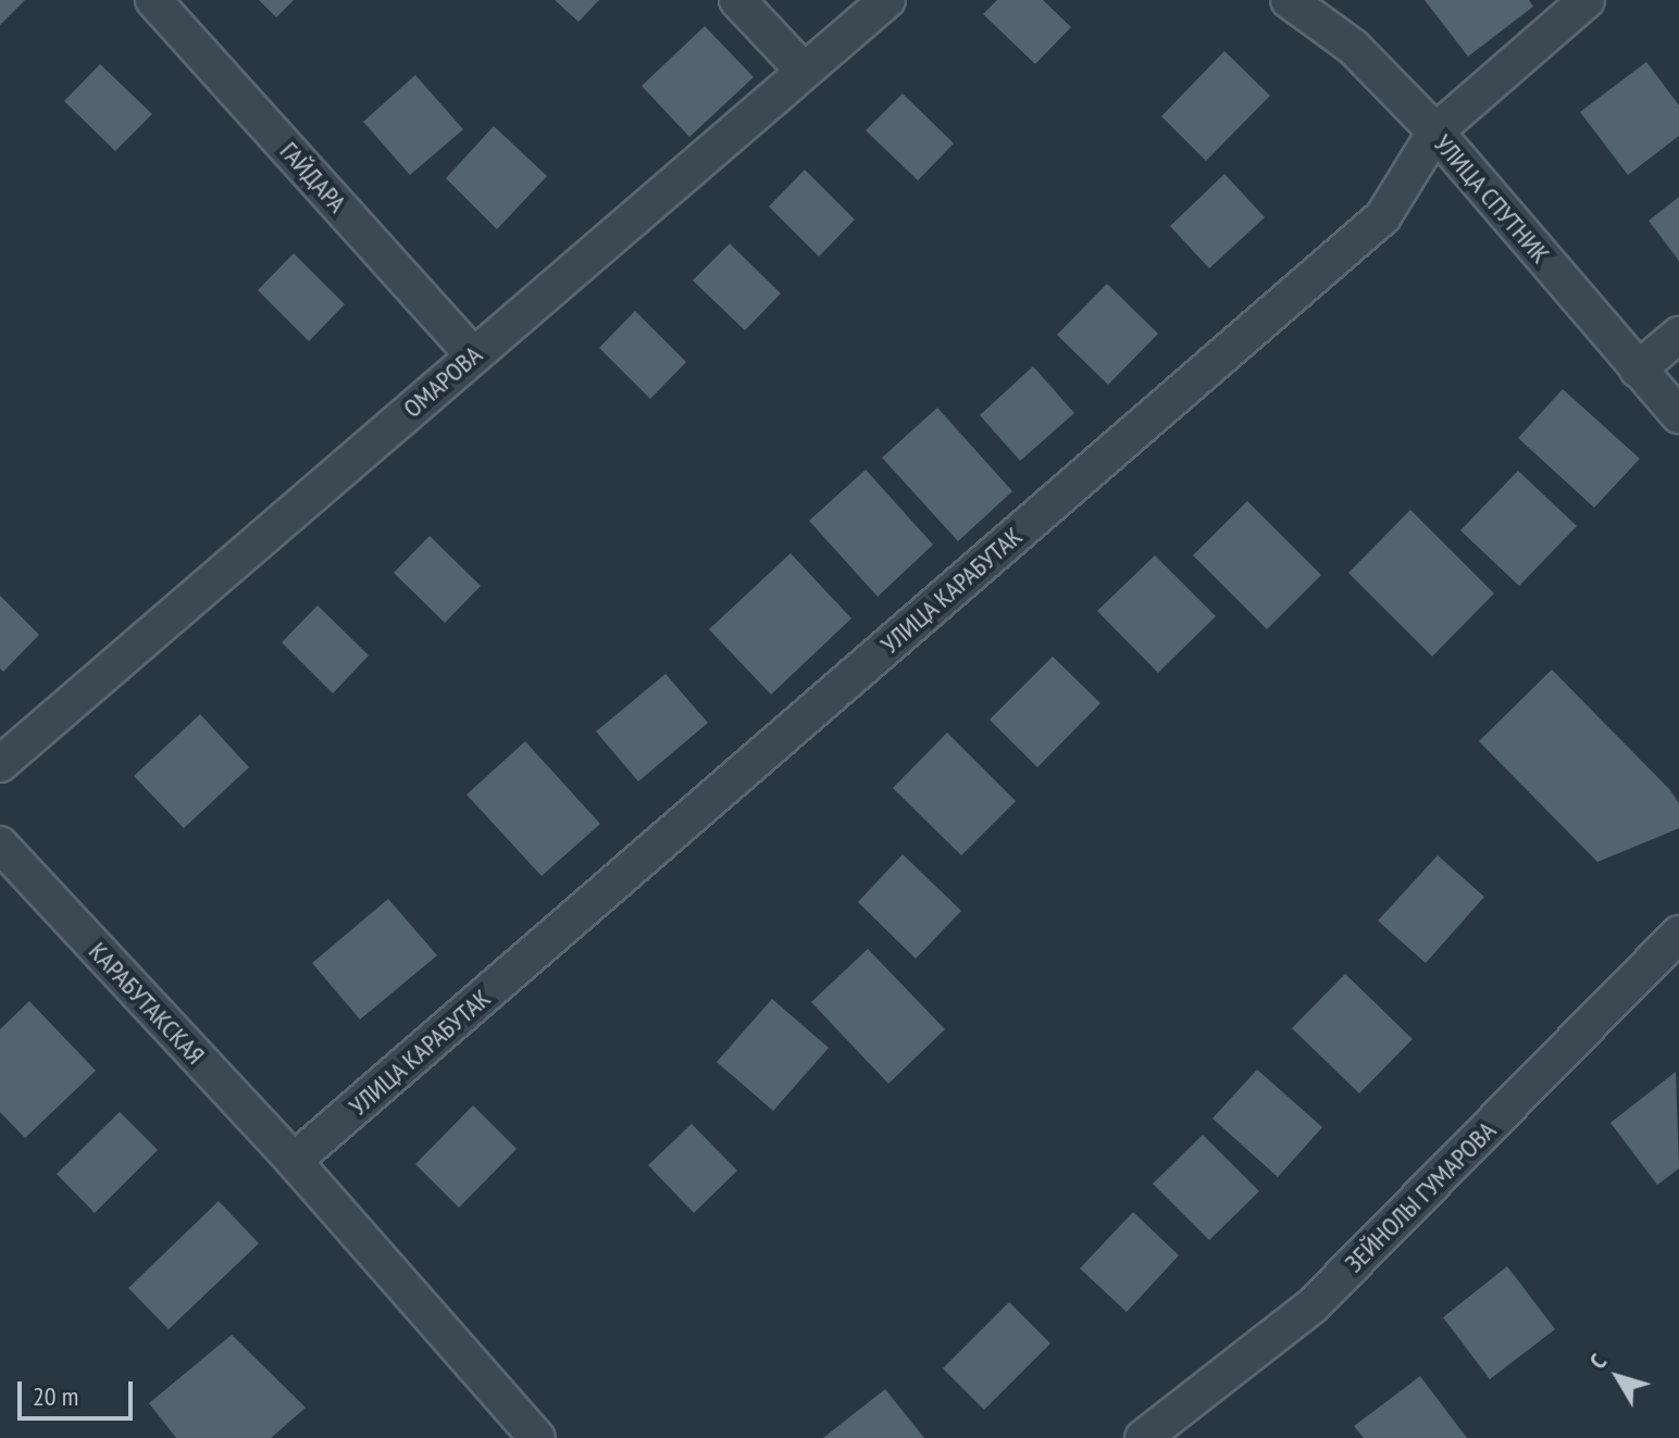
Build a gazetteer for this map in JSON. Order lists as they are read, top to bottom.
{
  "streets": {
    "street": [
      "ГАЙДАРА",
      "УЛИЦА СПУТНИК",
      "ОМАРОВА",
      "УЛИЦА КАРАБУТАК",
      "КАРАБУТАКСКАЯ",
      "ЗЕЙНОЛЫ ГУМАРОВА"
    ]
  },
  "crossings": [
    ["ГАЙДАРА", "ОМАРОВА"],
    ["УЛИЦА СПУТНИК", "УЛИЦА КАРАБУТАК"],
    ["УЛИЦА КАРАБУТАК", "КАРАБУТАКСКАЯ"]
  ],
  "scale_bar": "20 m",
  "north": "top left"
}
